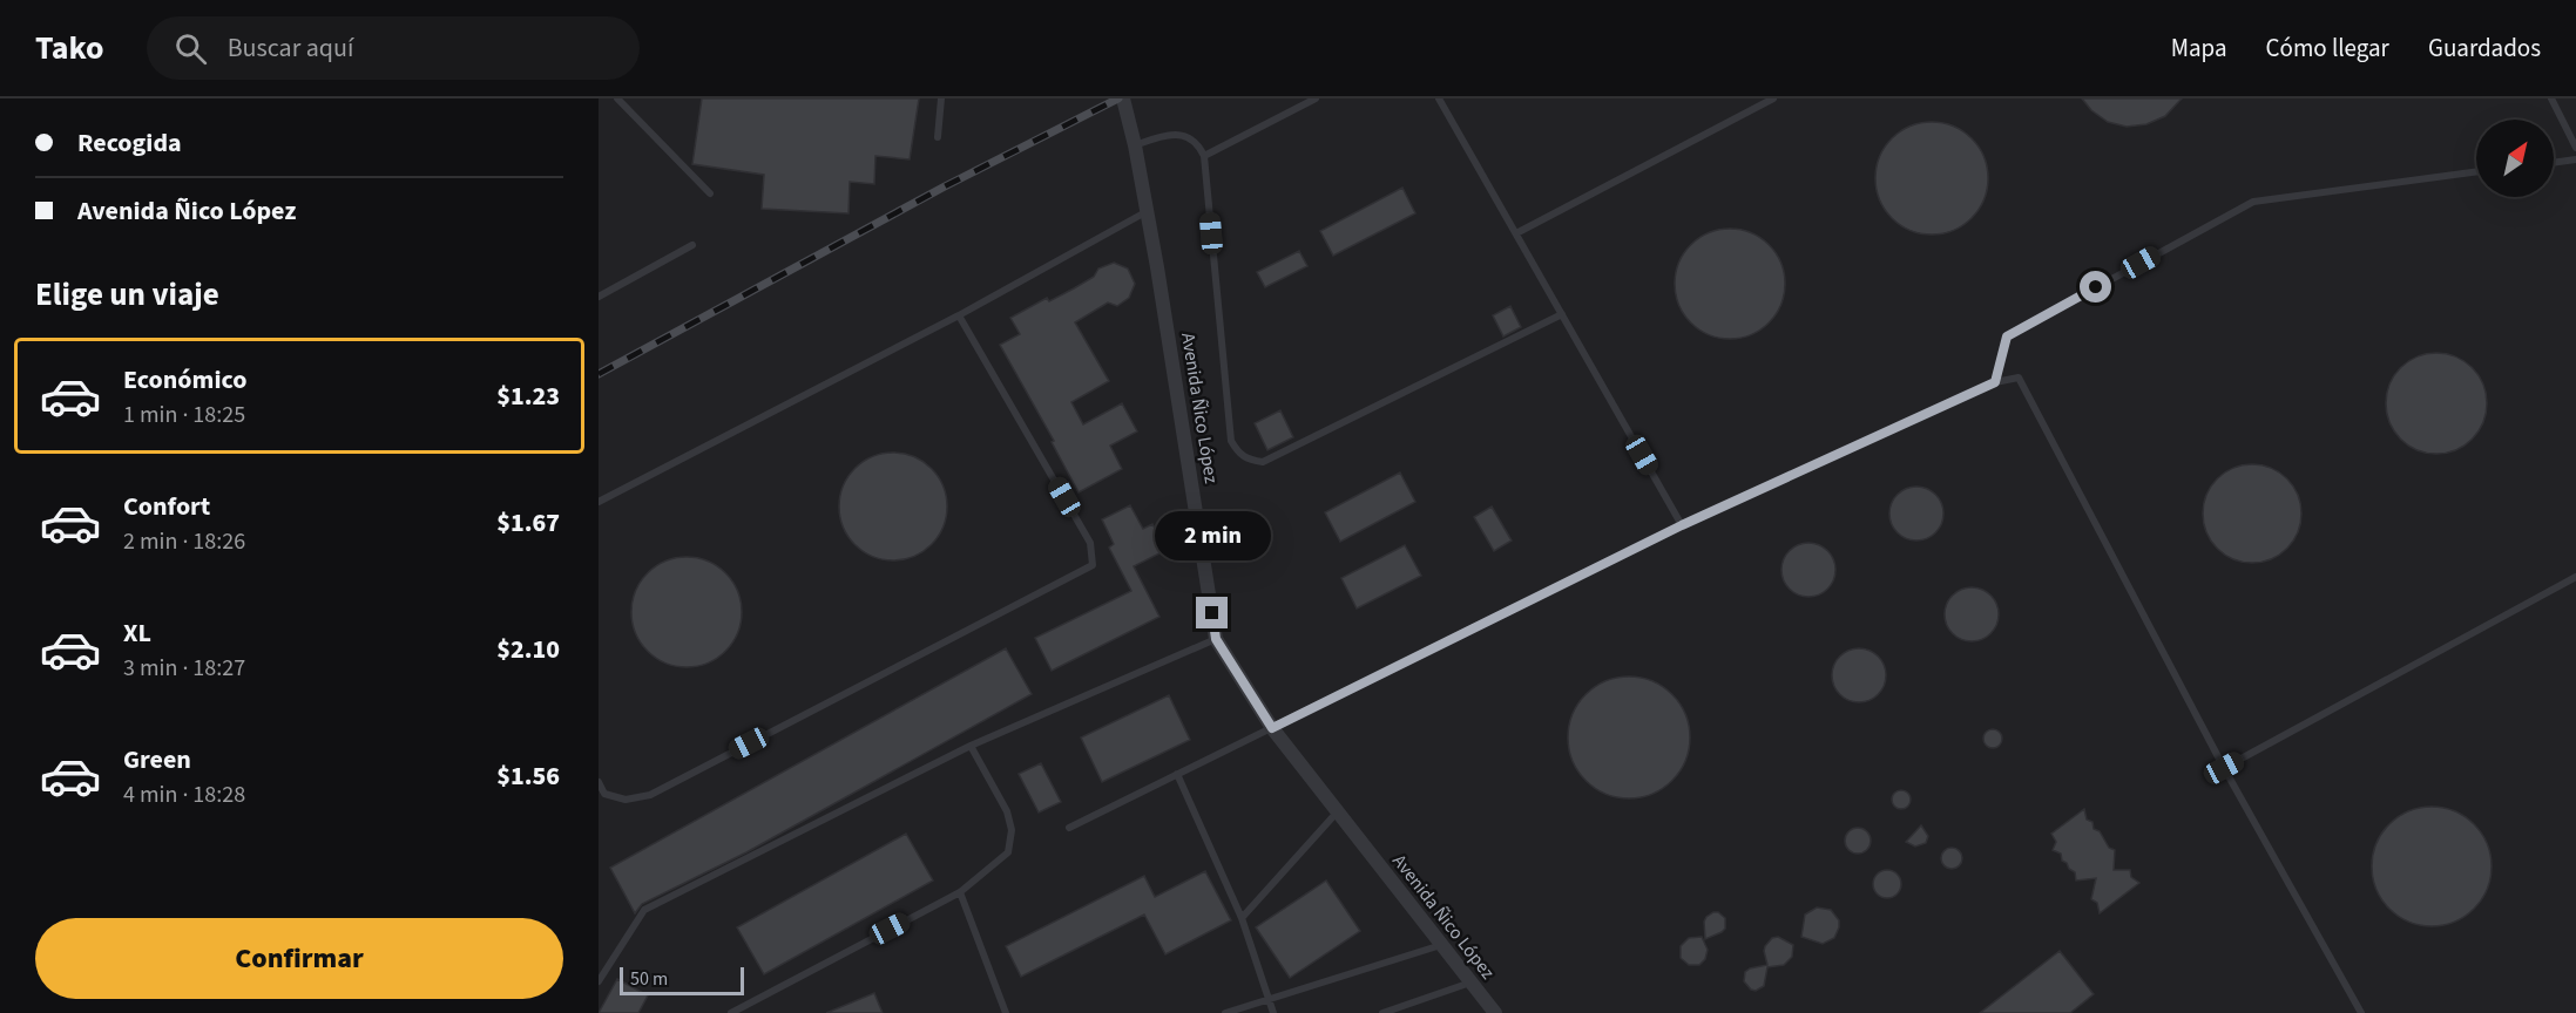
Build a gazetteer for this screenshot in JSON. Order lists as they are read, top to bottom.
{
  "streets": {
    "street": ["Avenida Ñico López"]
  },
  "scale_bar": "50 m",
  "north": "top right",
  "page": {
    "header": "Tako",
    "search": "Buscar aquí",
    "nav": ["Mapa", "Cómo llegar", "Guardados"],
    "banner": ["Recogida", "Avenida Ñico López"],
    "heading": "Elige un viaje",
    "list": [
      {
        "name": "Económico",
        "note": "1 min · 18:25",
        "value": "$1.23"
      },
      {
        "name": "Confort",
        "note": "2 min · 18:26",
        "value": "$1.67"
      },
      {
        "name": "XL",
        "note": "3 min · 18:27",
        "value": "$2.10"
      },
      {
        "name": "Green",
        "note": "4 min · 18:28",
        "value": "$1.56"
      }
    ],
    "bubble": "2 min",
    "buttons": "Confirmar",
    "scale": "50 m"
  }
}
